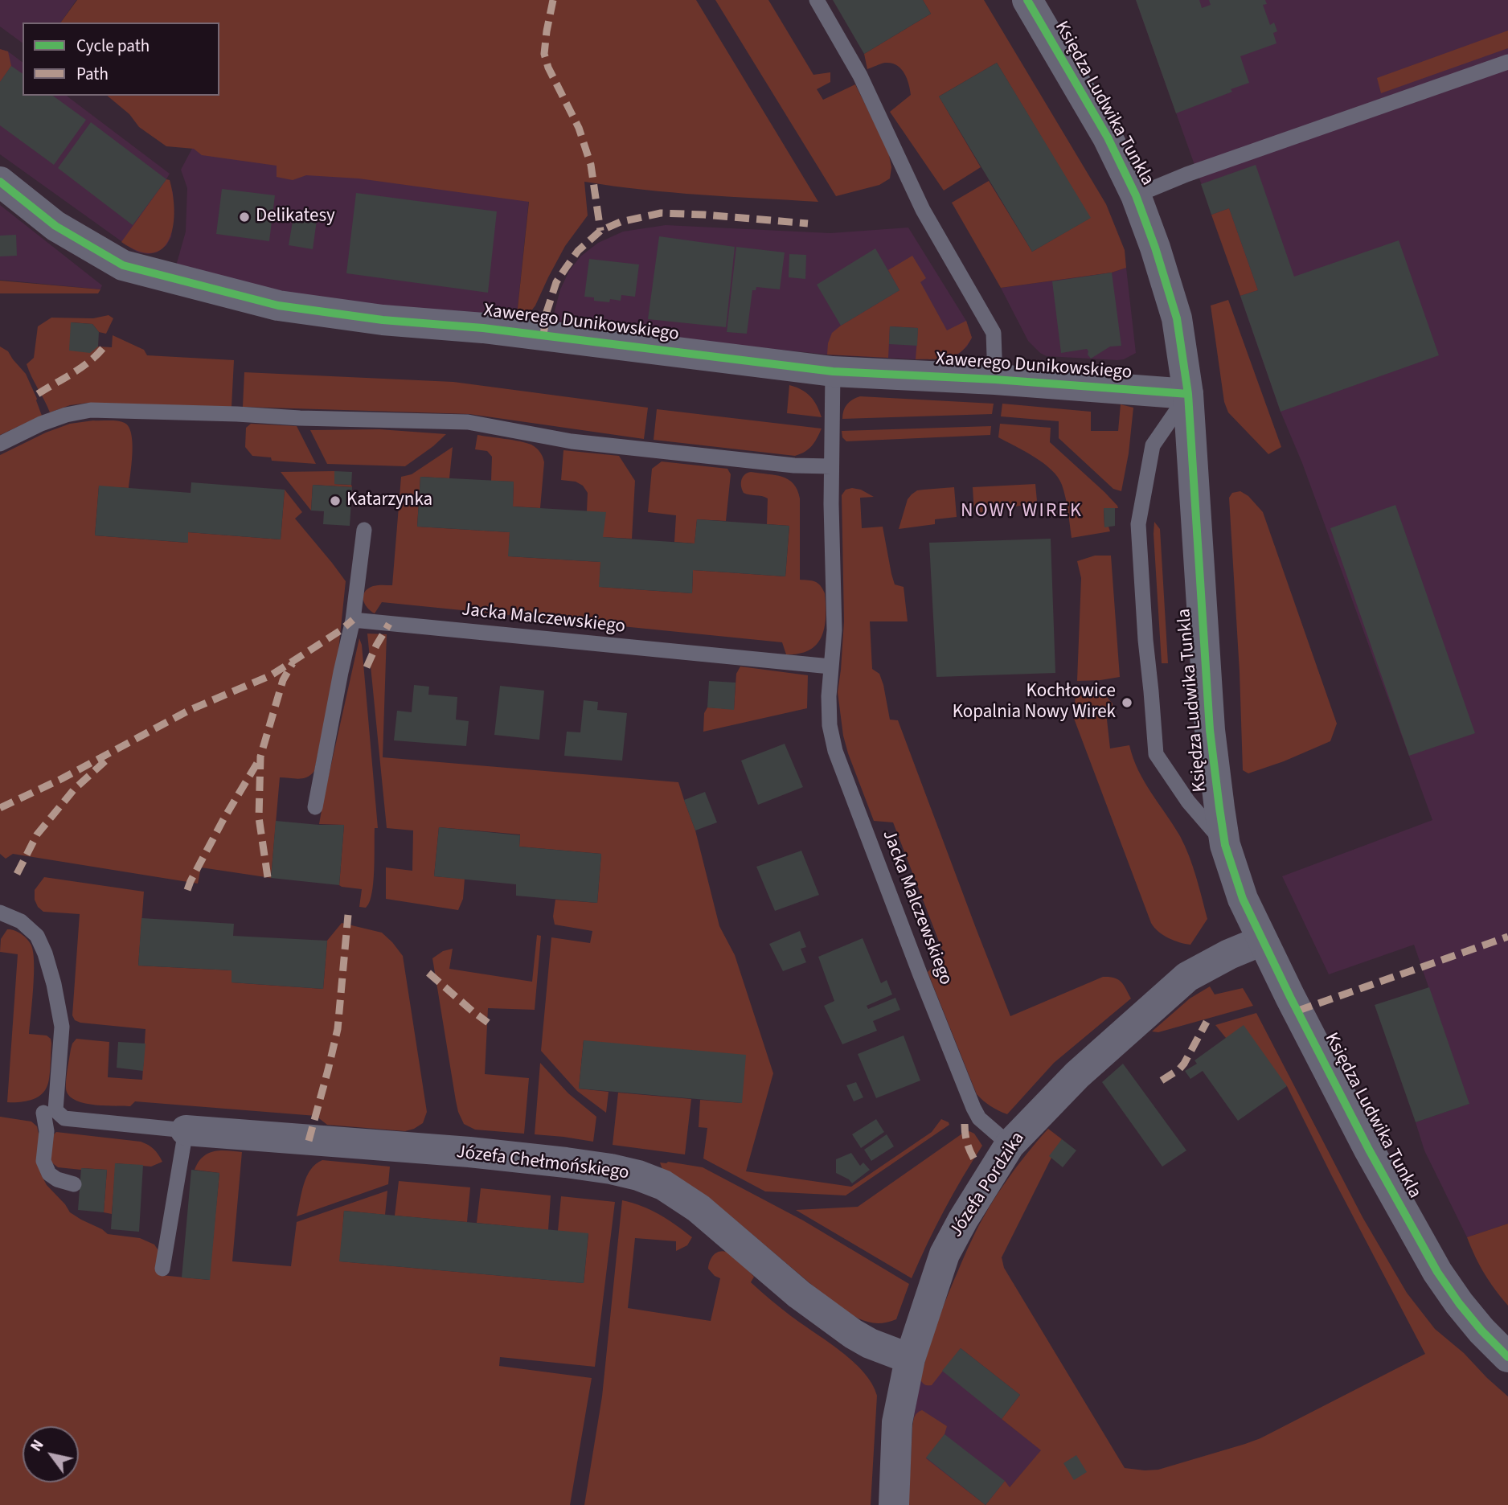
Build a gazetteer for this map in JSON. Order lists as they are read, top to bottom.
{
  "streets": {
    "street": [
      "Księdza Ludwika Tunkla",
      "Xawerego Dunikowskiego",
      "Józefa Chełmońskiego",
      "Józefa Pordzika"
    ],
    "lane": ["Jacka Malczewskiego"]
  },
  "crossings": [
    ["Księdza Ludwika Tunkla", "Xawerego Dunikowskiego"],
    ["Księdza Ludwika Tunkla", "Józefa Pordzika"],
    ["Xawerego Dunikowskiego", "Jacka Malczewskiego"],
    ["Jacka Malczewskiego", "Józefa Pordzika"],
    ["Józefa Chełmońskiego", "Józefa Pordzika"]
  ],
  "districts": ["NOWY WIREK"],
  "places": ["Delikatesy", "Katarzynka", "Kochłowice Kopalnia Nowy Wirek"],
  "legend": ["Cycle path", "Path"],
  "north": "top left"
}
